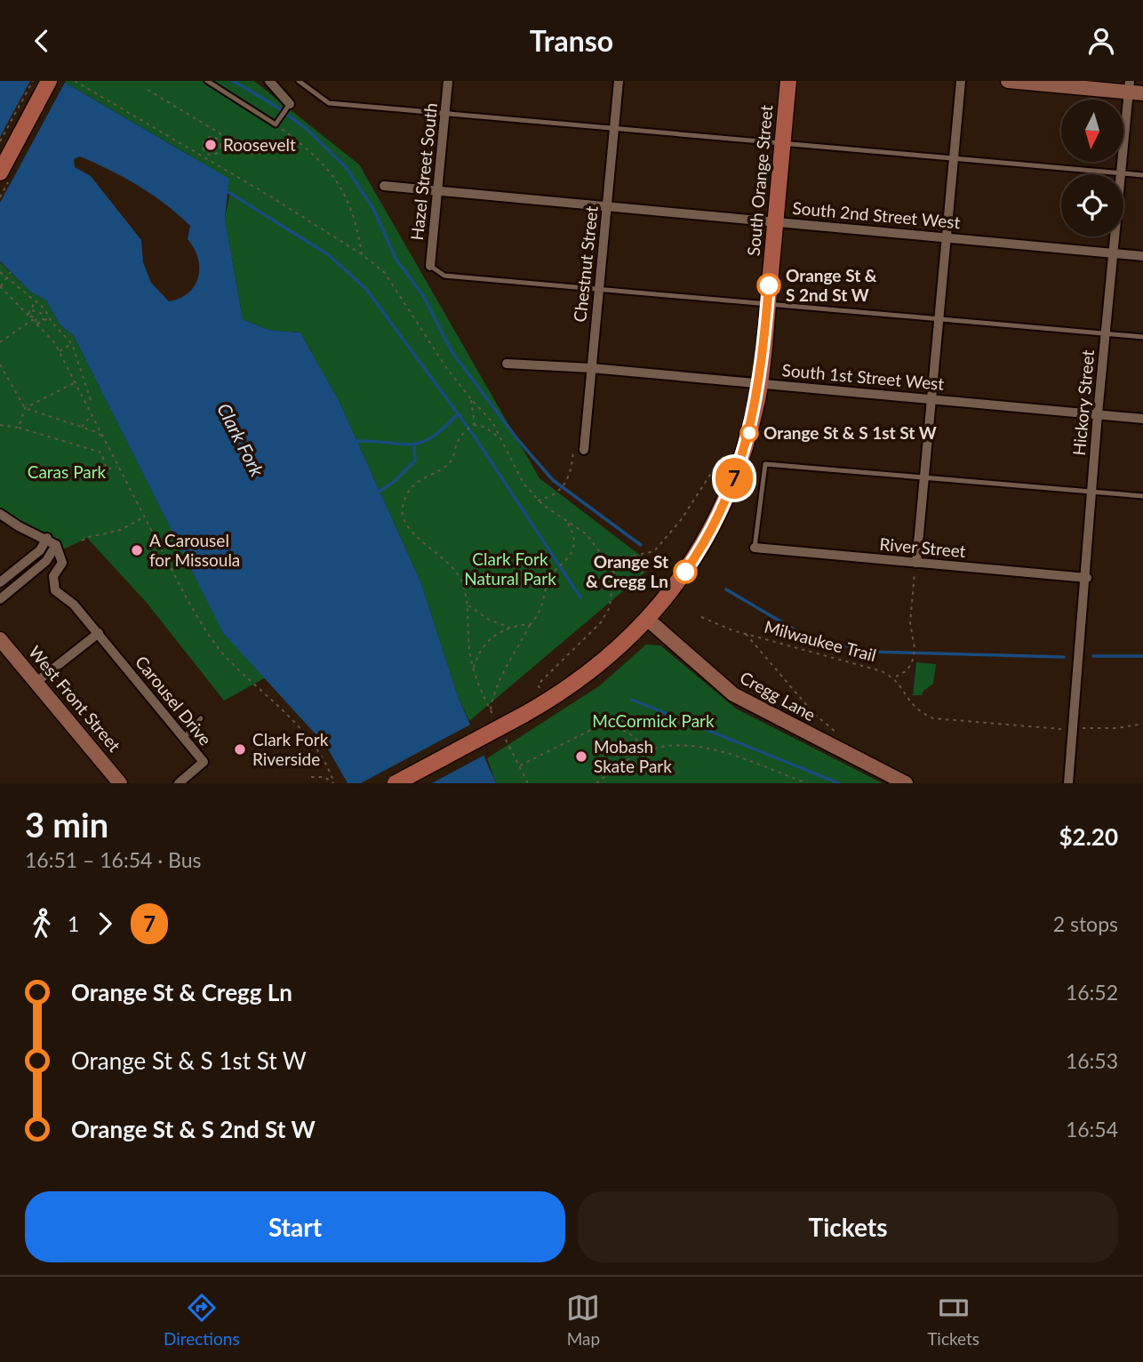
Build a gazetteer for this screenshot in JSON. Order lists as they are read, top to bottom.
{
  "streets": {
    "main road": ["South Orange Street"],
    "street": [
      "Hazel Street South",
      "South 2nd Street West",
      "Chestnut Street",
      "South 1st Street West",
      "Hickory Street",
      "River Street",
      "Cregg Lane",
      "West Front Street",
      "Carousel Drive"
    ],
    "path": ["Milwaukee Trail"]
  },
  "crossings": [
    ["Hazel Street South", "South 2nd Street West"],
    ["South Orange Street", "South 2nd Street West"],
    ["South Orange Street", "South 1st Street West"],
    ["South Orange Street", "Cregg Lane"],
    ["South 2nd Street West", "Chestnut Street"],
    ["South 2nd Street West", "Hickory Street"],
    ["Chestnut Street", "South 1st Street West"],
    ["South 1st Street West", "Hickory Street"],
    ["Hickory Street", "River Street"],
    ["Hickory Street", "Milwaukee Trail"]
  ],
  "water": ["Clark Fork"],
  "parks": ["Caras Park", "Clark Fork Natural Park", "McCormick Park"],
  "places": [
    "Roosevelt",
    "Orange St & S 2nd St W",
    "Orange St & S 1st St W",
    "A Carousel for Missoula",
    "Orange St & Cregg Ln",
    "Clark Fork Riverside",
    "Mobash Skate Park"
  ],
  "lines": ["bus line 7"],
  "north": "bottom",
  "page": {
    "header": "Transo",
    "on_map": "7",
    "heading": ["3 min", "16:51 – 16:54 · Bus", "$2.20"],
    "legs": ["1", "7", "2 stops"],
    "list": [
      {
        "name": "Orange St & Cregg Ln",
        "value": "16:52"
      },
      {
        "name": "Orange St & S 1st St W",
        "value": "16:53"
      },
      {
        "name": "Orange St & S 2nd St W",
        "value": "16:54"
      }
    ],
    "buttons": ["Start", "Tickets"],
    "tabs": ["Directions", "Map", "Tickets"]
  }
}
